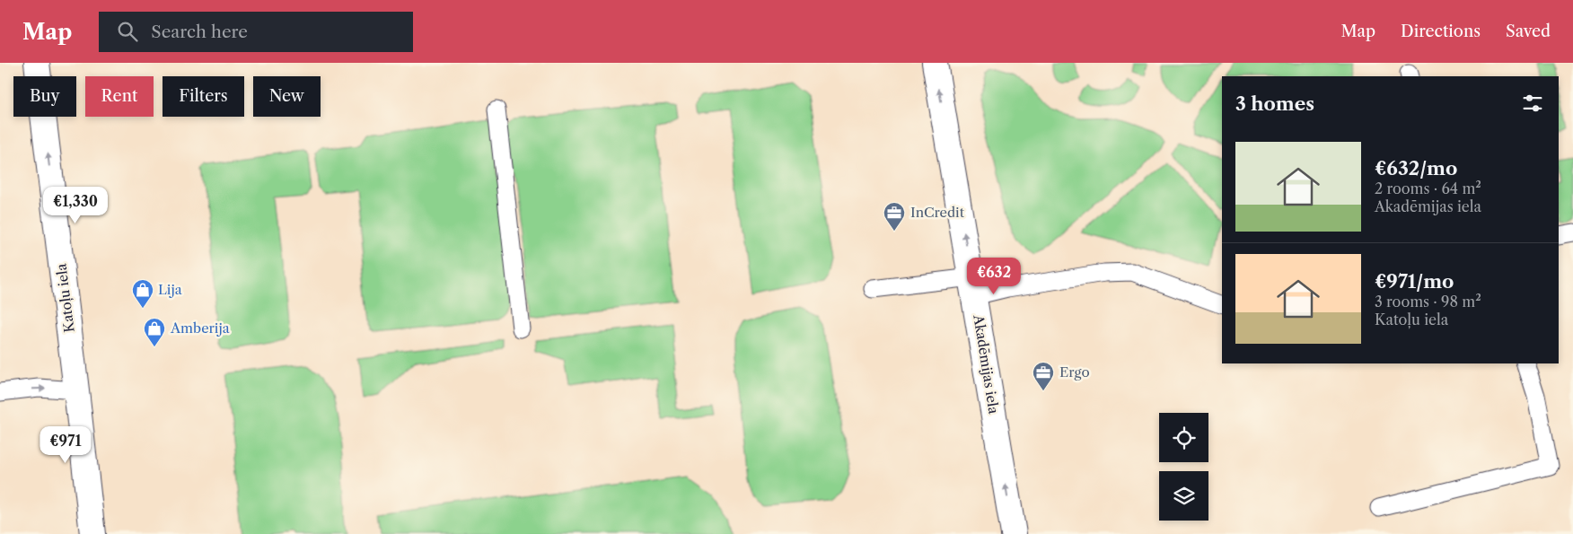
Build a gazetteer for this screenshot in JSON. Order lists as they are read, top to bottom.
{
  "streets": {
    "street": ["Katoļu iela", "Akadēmijas iela"]
  },
  "one_way": ["Katoļu iela", "Akadēmijas iela"],
  "places": {
    "office": ["InCredit", "Ergo"],
    "shop": ["Lija", "Amberija"]
  },
  "page": {
    "header": "Map",
    "search": "Search here",
    "nav": ["Map", "Directions", "Saved"],
    "chip": [
      "Buy",
      "Rent",
      "Filters",
      "New"
    ],
    "heading": "3 homes",
    "list": [
      {
        "name": "€632/mo",
        "note": "2 rooms · 64 m² · Akadēmijas iela"
      },
      {
        "name": "€971/mo",
        "note": "3 rooms · 98 m² · Katoļu iela"
      }
    ],
    "price": ["€1,330", "€632", "€971"]
  }
}
